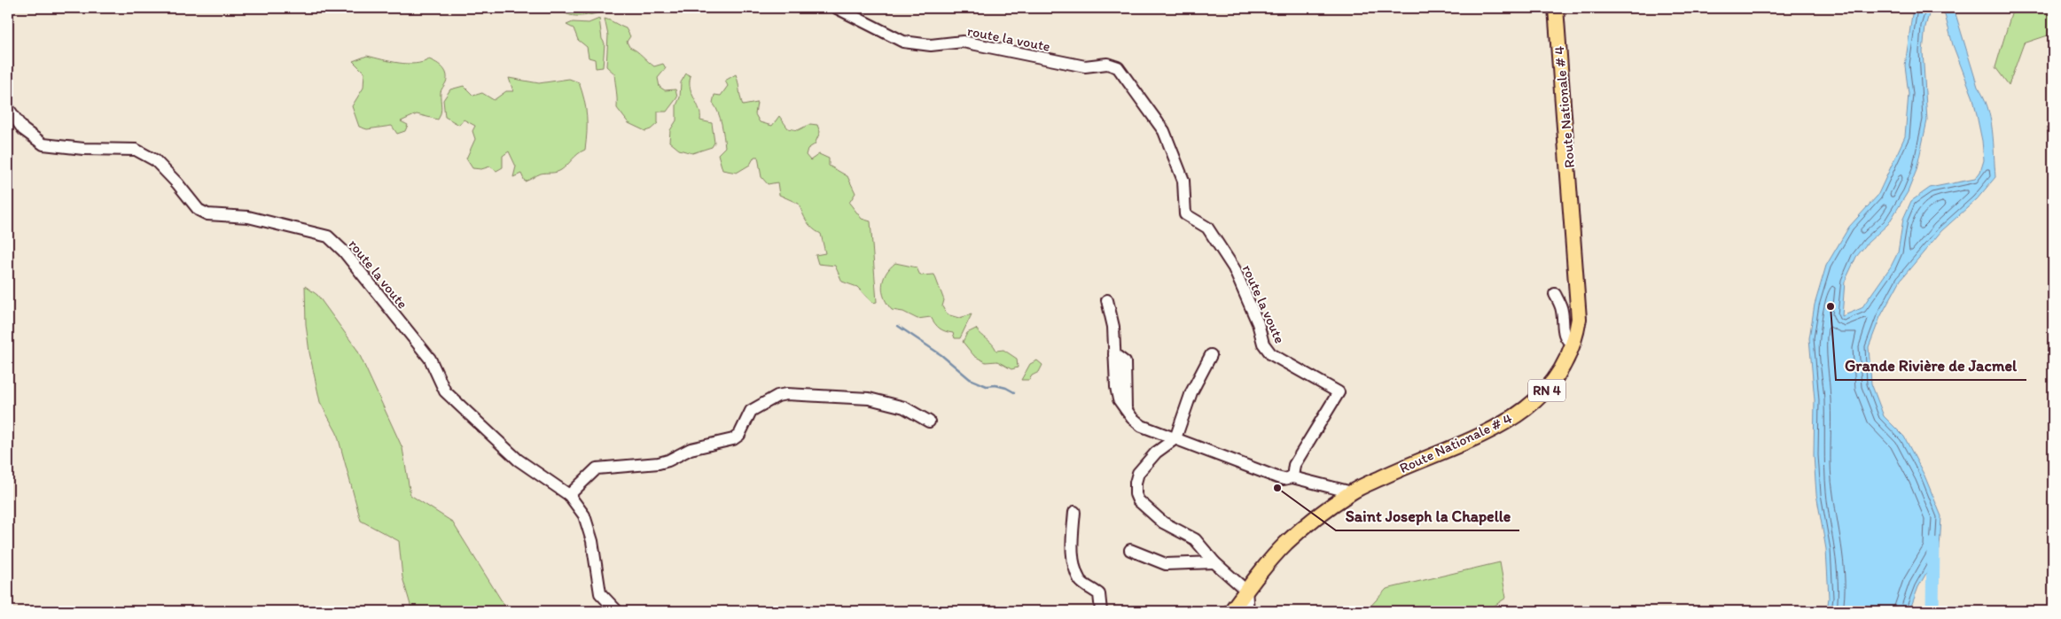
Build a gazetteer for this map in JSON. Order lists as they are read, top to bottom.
{
  "streets": {
    "main road": ["Route Nationale # 4", "RN 4"],
    "street": ["route la voute"]
  },
  "places": ["Grande Rivière de Jacmel", "Saint Joseph la Chapelle"]
}
